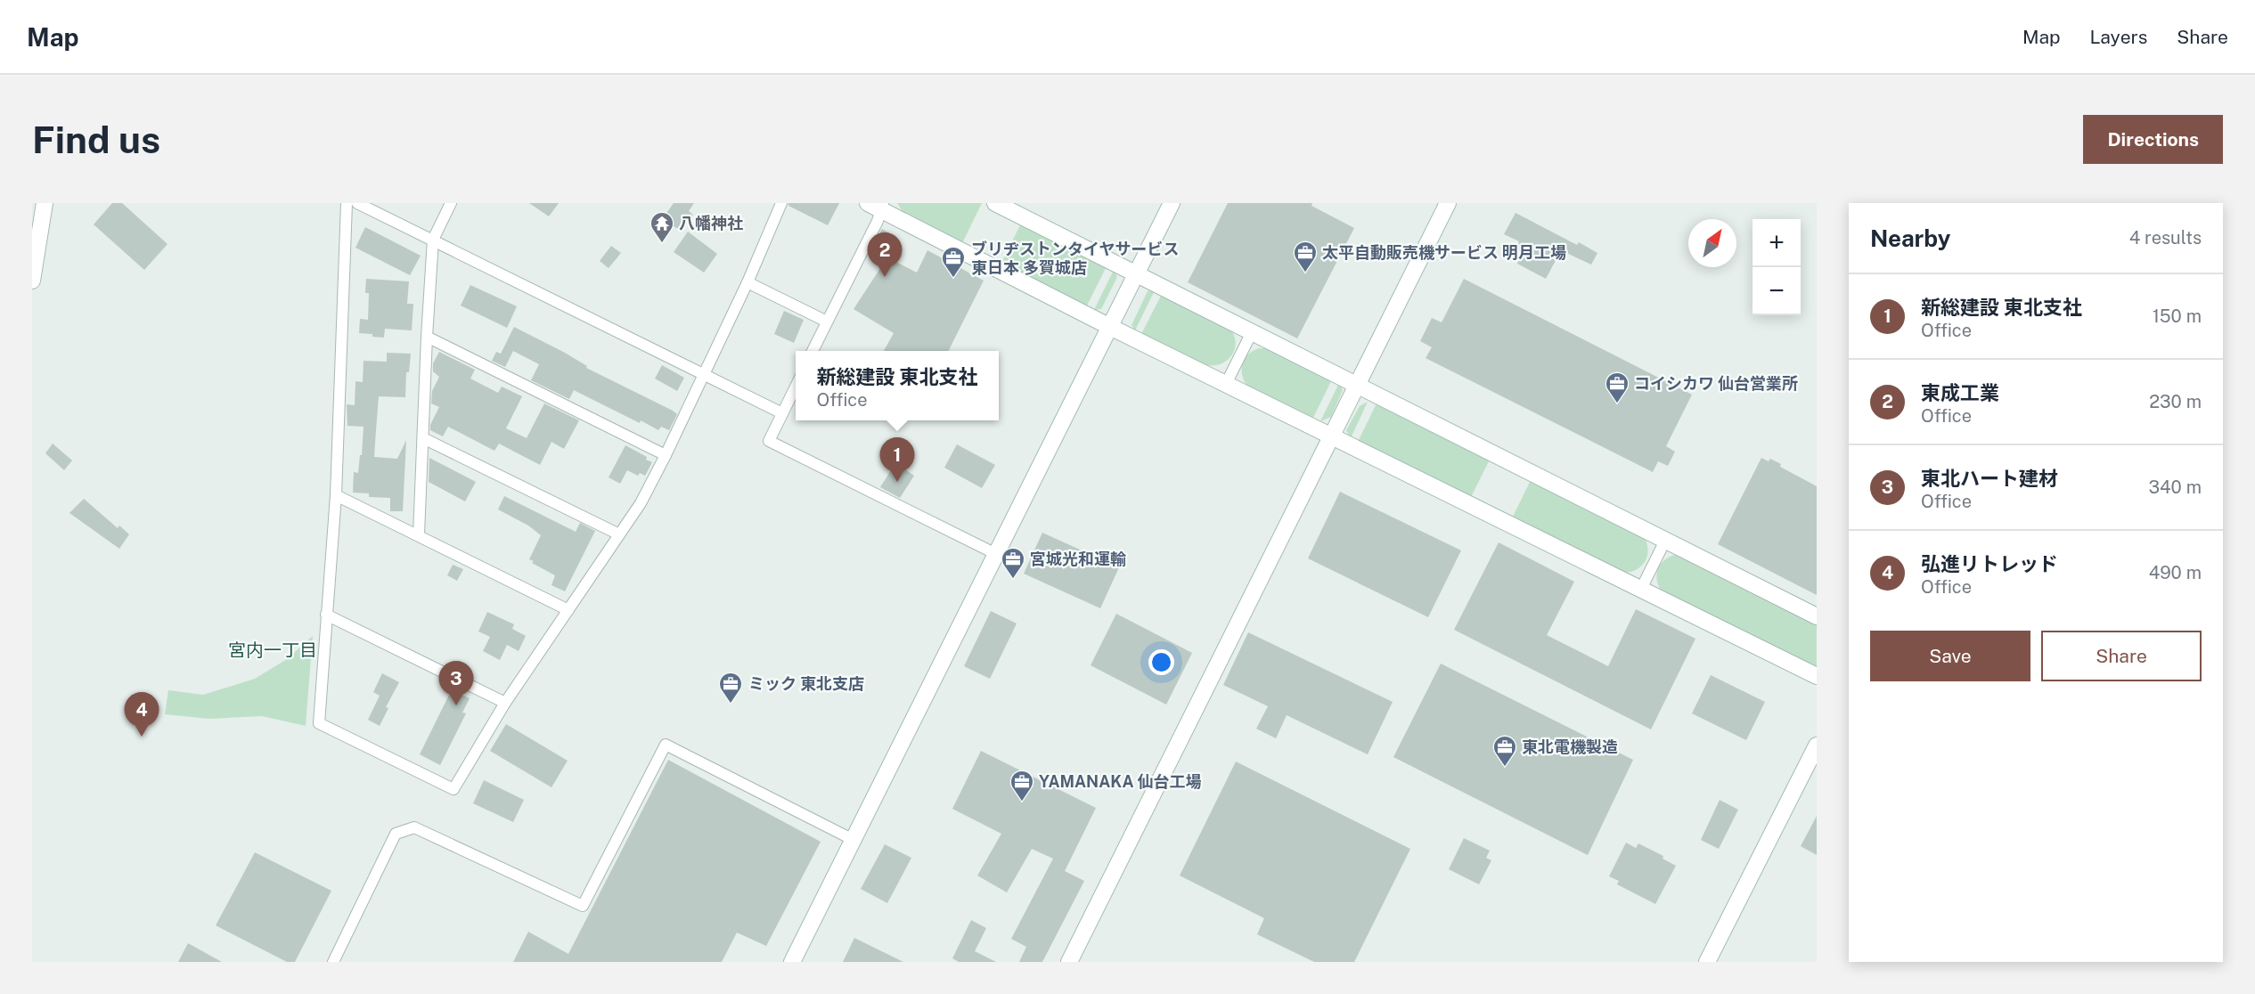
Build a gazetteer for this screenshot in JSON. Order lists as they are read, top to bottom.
{
  "districts": ["宮内一丁目"],
  "places": {
    "temple": ["八幡神社"],
    "office": [
      "太平自動販売機サービス 明月工場",
      "ブリヂストンタイヤサービス 東日本 多賀城店",
      "コイシカワ 仙台営業所",
      "宮城光和運輸",
      "ミック 東北支店",
      "東北電機製造",
      "YAMANAKA 仙台工場"
    ]
  },
  "north": "top right",
  "page": {
    "header": "Map",
    "nav": ["Map", "Layers", "Share"],
    "buttons": [
      "Directions",
      ["Save", "Share"]
    ],
    "title": "Find us",
    "heading": ["Nearby", "4 results"],
    "map_buttons": ["+", "−"],
    "pins": [
      "2",
      "1",
      "3",
      "4"
    ],
    "list": [
      {
        "mark": "1",
        "name": "新総建設 東北支社",
        "note": "Office",
        "value": "150 m"
      },
      {
        "mark": "2",
        "name": "東成工業",
        "note": "Office",
        "value": "230 m"
      },
      {
        "mark": "3",
        "name": "東北ハート建材",
        "note": "Office",
        "value": "340 m"
      },
      {
        "mark": "4",
        "name": "弘進リトレッド",
        "note": "Office",
        "value": "490 m"
      }
    ],
    "popup": ["新総建設 東北支社", "Office"]
  }
}
